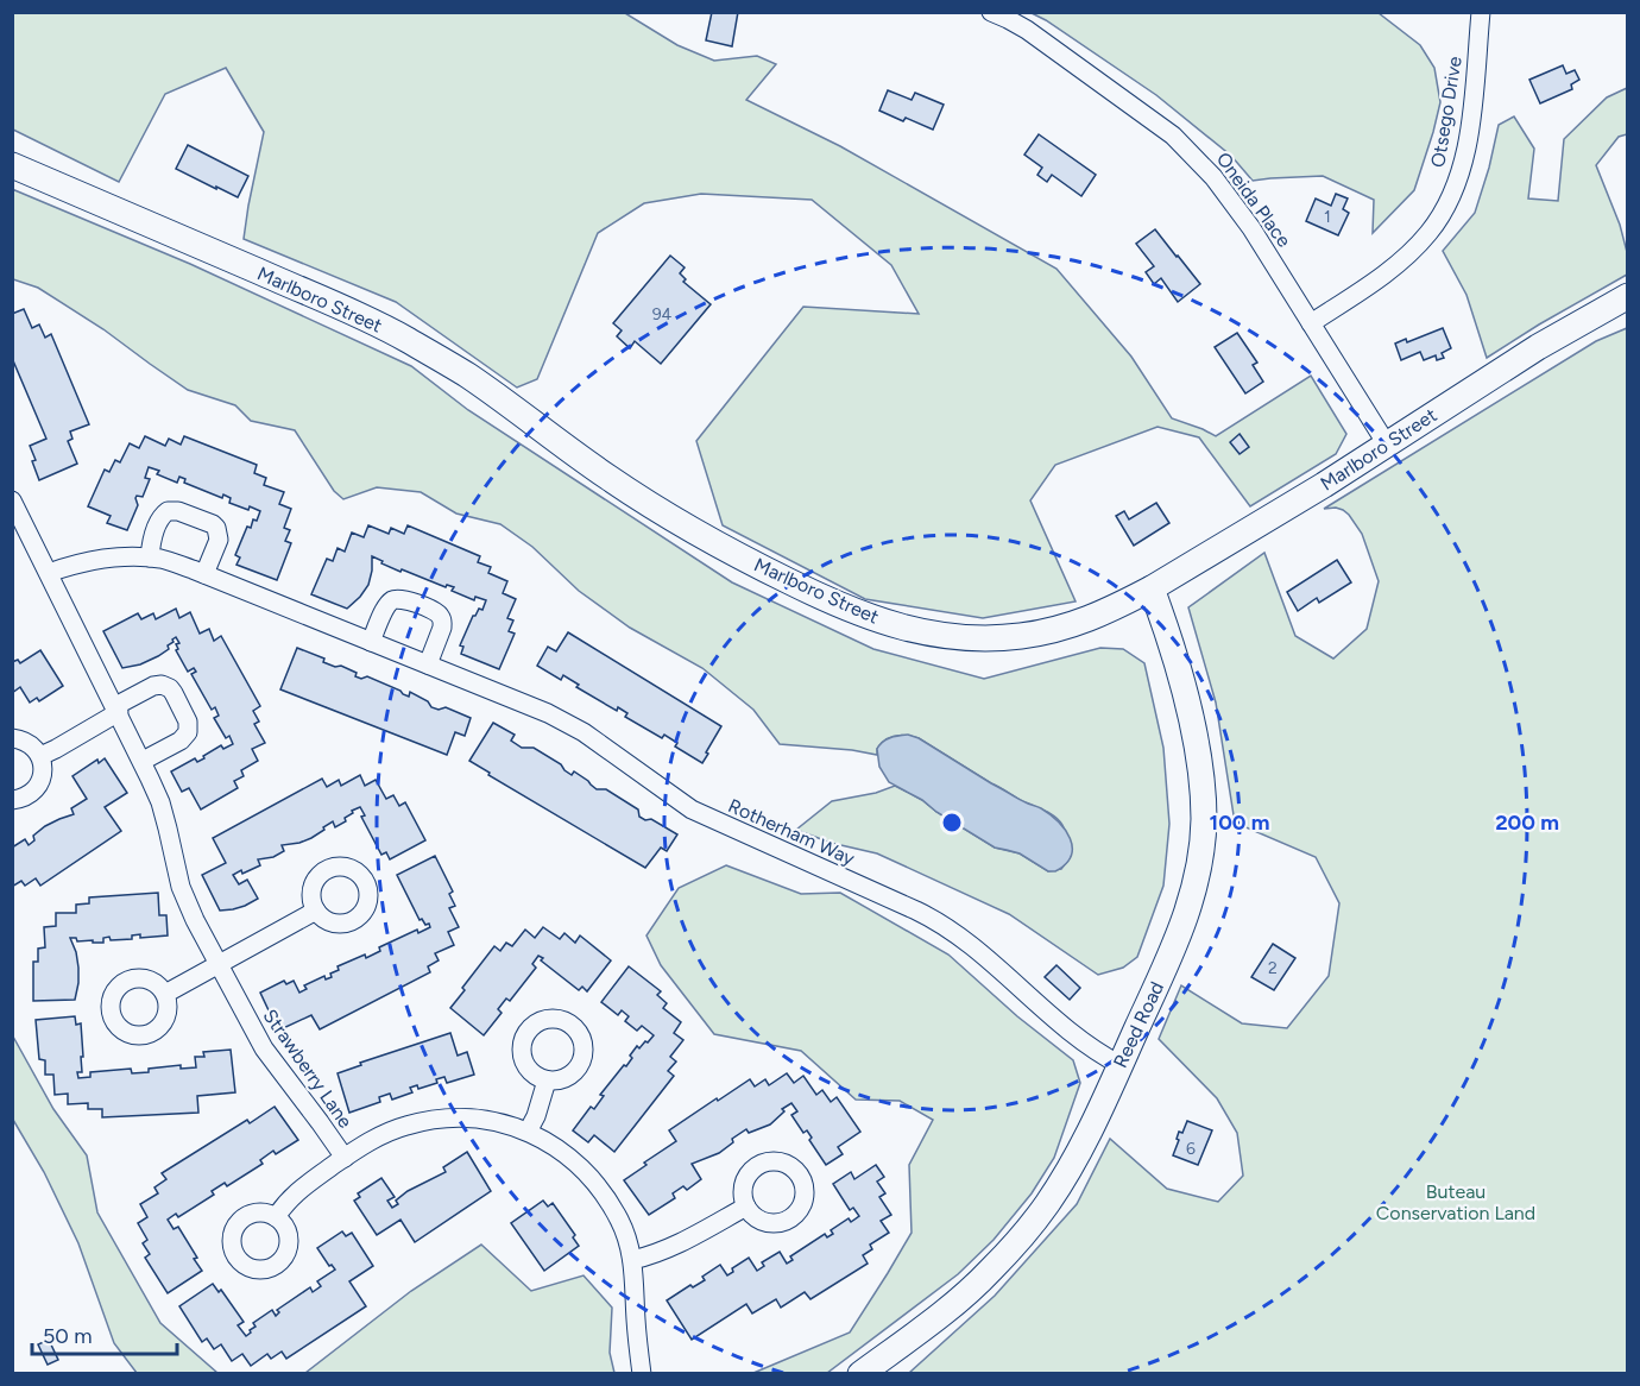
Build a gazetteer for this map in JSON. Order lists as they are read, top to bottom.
{
  "streets": {
    "street": [
      "Otsego Drive",
      "Oneida Place",
      "Marlboro Street",
      "Rotherham Way",
      "Reed Road",
      "Strawberry Lane"
    ]
  },
  "crossings": [
    ["Otsego Drive", "Oneida Place"],
    ["Oneida Place", "Marlboro Street"],
    ["Marlboro Street", "Reed Road"],
    ["Rotherham Way", "Reed Road"],
    ["Rotherham Way", "Strawberry Lane"]
  ],
  "parks": ["Buteau Conservation Land"],
  "house_numbers": [
    "1",
    "94",
    "2",
    "6"
  ],
  "scale_bar": "50 m",
  "rings": ["100 m", "200 m"]
}
